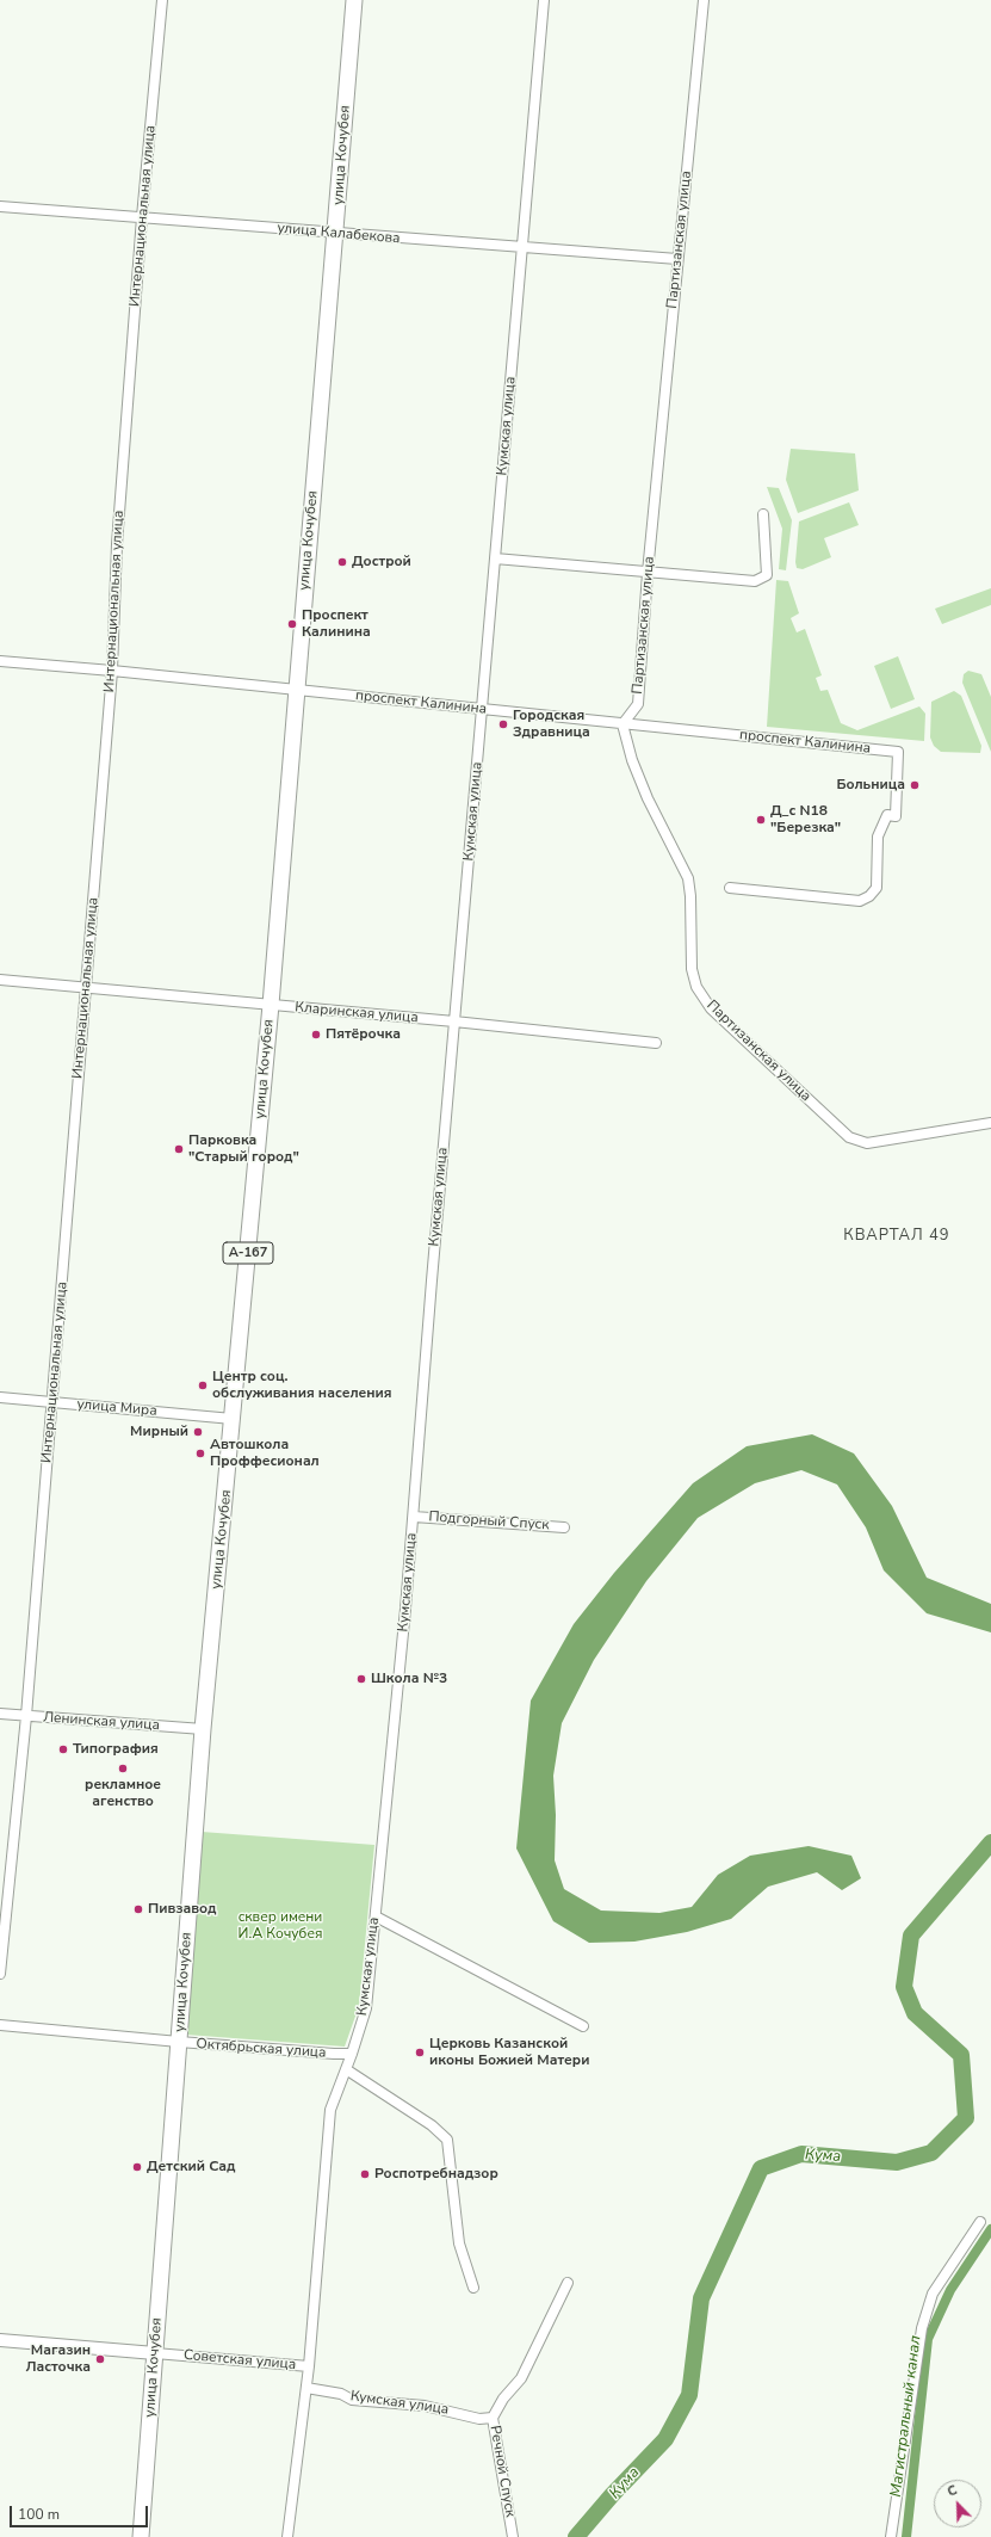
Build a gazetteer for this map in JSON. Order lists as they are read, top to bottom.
{
  "streets": {
    "main road": ["улица Кочубея", "А-167"],
    "street": [
      "Интернациональная улица",
      "улица Калабекова",
      "Партизанская улица",
      "Кумская улица",
      "проспект Калинина",
      "Кларинская улица",
      "улица Мира",
      "Подгорный Спуск",
      "Ленинская улица",
      "Октябрьская улица",
      "Советская улица",
      "Речной Спуск"
    ]
  },
  "crossings": [
    ["улица Кочубея", "улица Калабекова"],
    ["улица Кочубея", "проспект Калинина"],
    ["улица Кочубея", "Кларинская улица"],
    ["улица Кочубея", "А-167"],
    ["улица Кочубея", "улица Мира"],
    ["улица Кочубея", "Ленинская улица"],
    ["улица Кочубея", "Октябрьская улица"],
    ["улица Кочубея", "Советская улица"],
    ["Интернациональная улица", "улица Калабекова"],
    ["Интернациональная улица", "проспект Калинина"],
    ["Интернациональная улица", "Кларинская улица"],
    ["Интернациональная улица", "улица Мира"],
    ["Интернациональная улица", "Ленинская улица"],
    ["улица Калабекова", "Партизанская улица"],
    ["улица Калабекова", "Кумская улица"],
    ["Партизанская улица", "проспект Калинина"],
    ["Кумская улица", "проспект Калинина"],
    ["Кумская улица", "Кларинская улица"],
    ["Кумская улица", "Подгорный Спуск"],
    ["Кумская улица", "Октябрьская улица"],
    ["Кумская улица", "Советская улица"],
    ["Кумская улица", "Речной Спуск"]
  ],
  "districts": ["КВАРТАЛ 49"],
  "water": ["Кума", "Магистральный канал"],
  "parks": ["сквер имени И.А Кочубея"],
  "places": [
    "Дострой",
    "Проспект Калинина",
    "Городская Здравница",
    "Больница",
    "Д_с N18 \"Березка\"",
    "Пятёрочка",
    "Парковка \"Старый город\"",
    "Центр соц. обслуживания населения",
    "Мирный",
    "Автошкола Проффесионал",
    "Школа №3",
    "Типография",
    "рекламное агенство",
    "Пивзавод",
    "Церковь Казанской иконы Божией Матери",
    "Детский Сад",
    "Роспотребнадзор",
    "Магазин Ласточка"
  ],
  "scale_bar": "100 m",
  "north": "top left"
}
